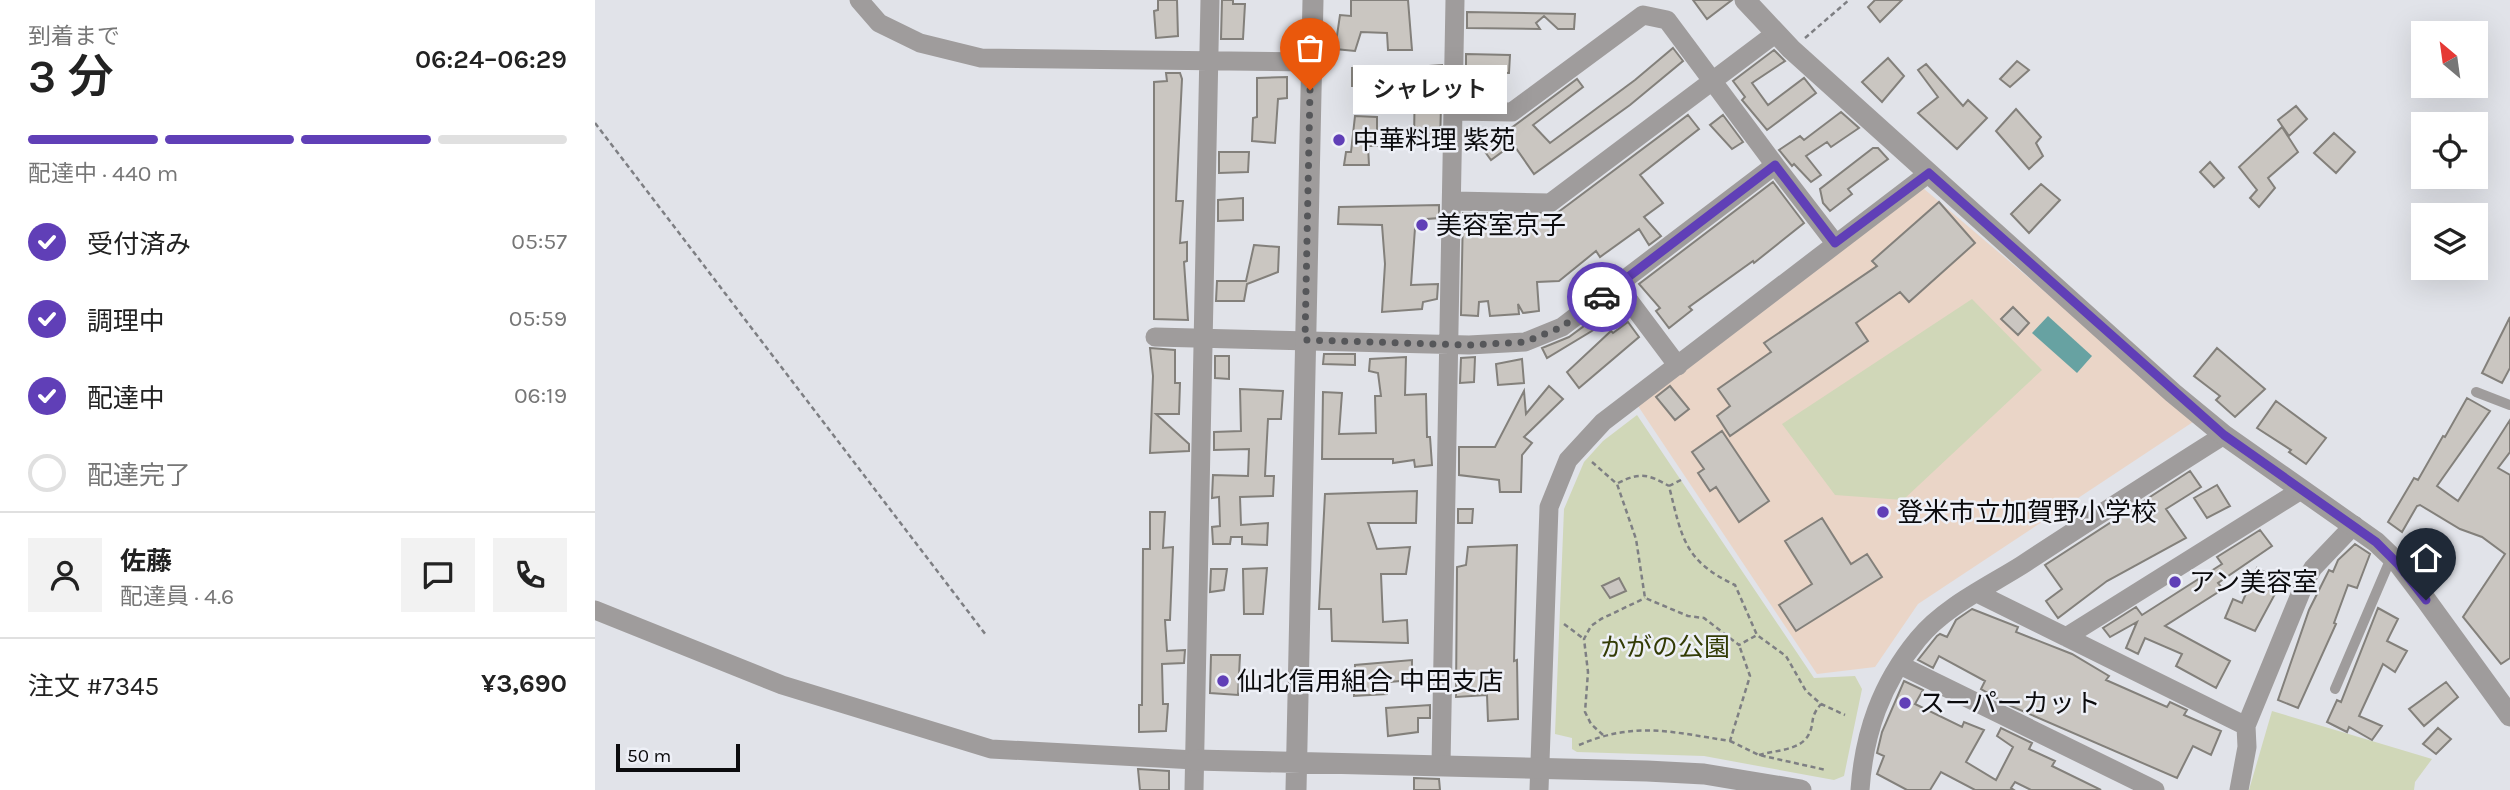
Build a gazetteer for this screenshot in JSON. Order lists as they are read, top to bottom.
{
  "parks": ["かがの公園"],
  "places": [
    "シャレット",
    "中華料理 紫苑",
    "美容室京子",
    "登米市立加賀野小学校",
    "アン美容室",
    "仙北信用組合 中田支店",
    "スーパーカット"
  ],
  "scale_bar": "50 m",
  "north": "top left",
  "page": {
    "heading": ["3 分", "到着まで", "06:24–06:29"],
    "panel": [
      "佐藤",
      "配達員 · 4.6",
      "注文 #7345",
      "¥3,690"
    ],
    "bubble": "シャレット",
    "bar": "配達中 · 440 m",
    "list": [
      ["受付済み", "05:57"],
      ["調理中", "05:59"],
      ["配達中", "06:19"],
      "配達完了"
    ],
    "scale": "50 m"
  }
}
